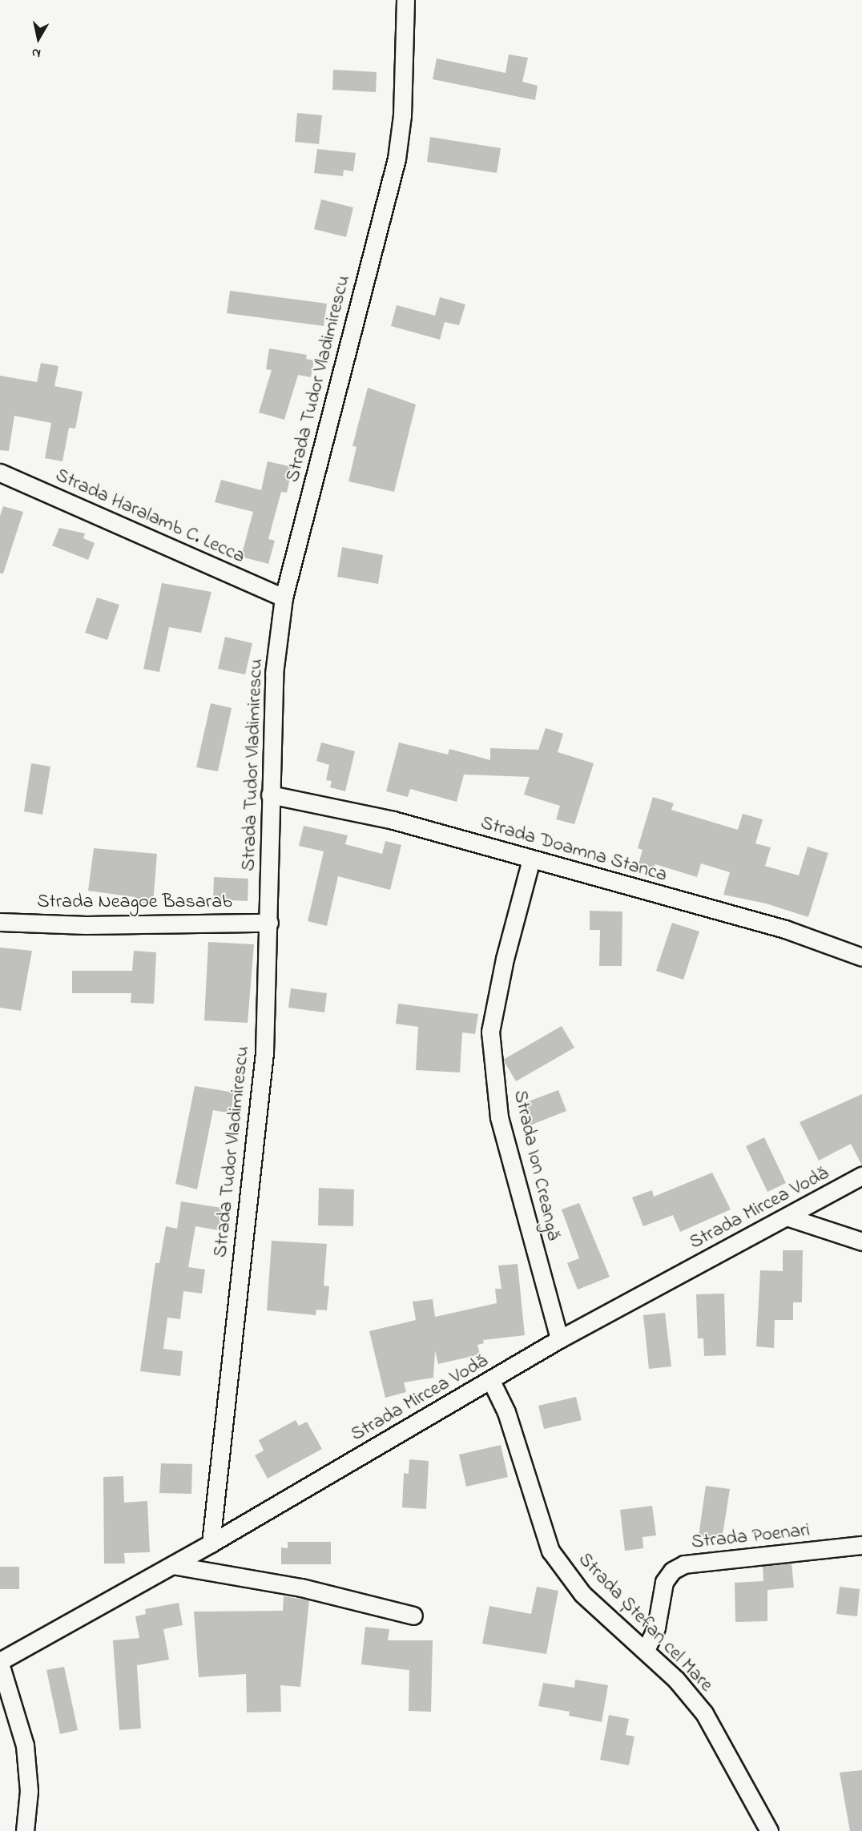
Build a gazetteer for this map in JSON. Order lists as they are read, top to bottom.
{
  "streets": {
    "street": [
      "Strada Tudor Vladimirescu",
      "Strada Haralamb C. Lecca",
      "Strada Doamna Stanca",
      "Strada Neagoe Basarab",
      "Strada Ion Creangă",
      "Strada Mircea Vodă",
      "Strada Poenari",
      "Strada Ștefan cel Mare"
    ]
  },
  "crossings": [
    ["Strada Tudor Vladimirescu", "Strada Haralamb C. Lecca"],
    ["Strada Tudor Vladimirescu", "Strada Doamna Stanca"],
    ["Strada Tudor Vladimirescu", "Strada Neagoe Basarab"],
    ["Strada Tudor Vladimirescu", "Strada Mircea Vodă"],
    ["Strada Doamna Stanca", "Strada Ion Creangă"],
    ["Strada Ion Creangă", "Strada Mircea Vodă"],
    ["Strada Mircea Vodă", "Strada Ștefan cel Mare"],
    ["Strada Poenari", "Strada Ștefan cel Mare"]
  ],
  "north": "bottom"
}
